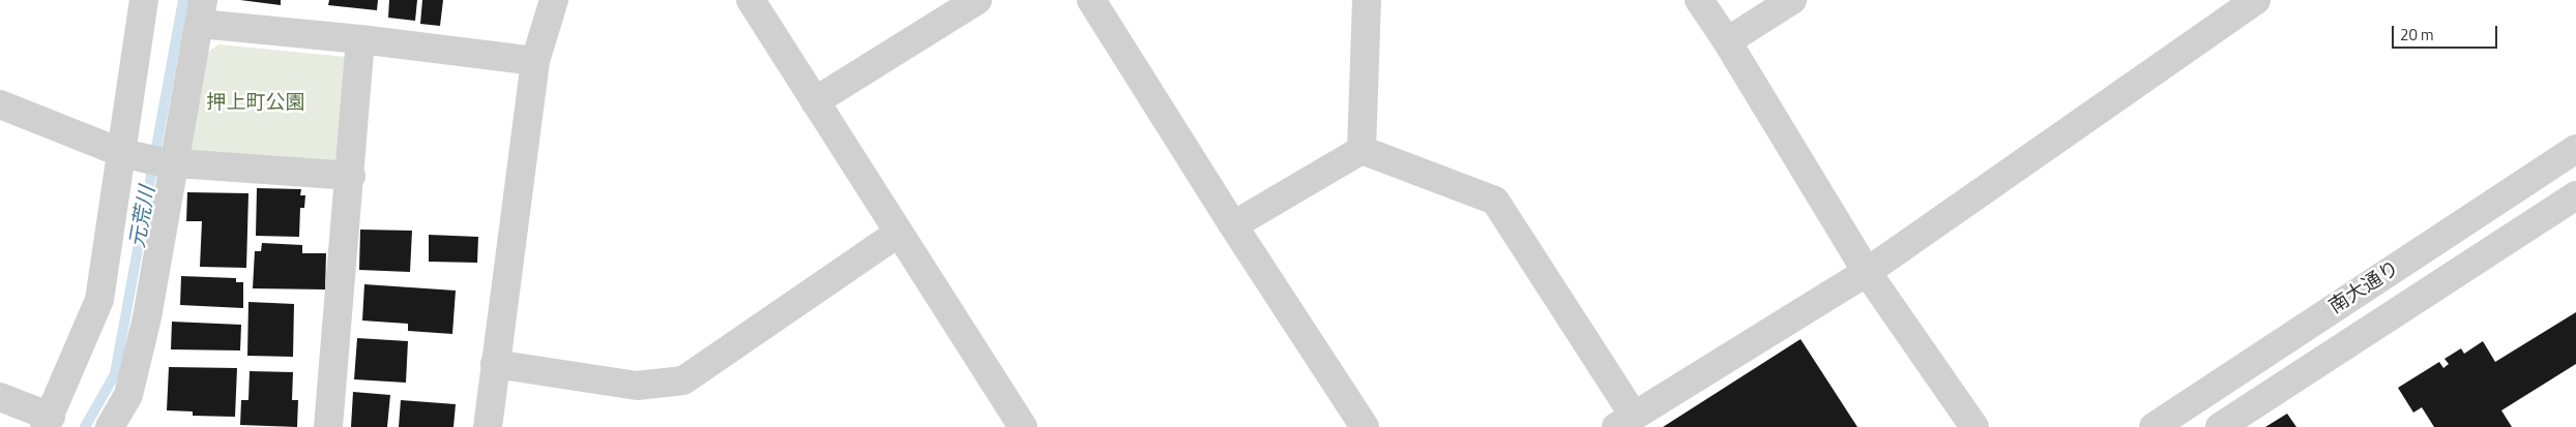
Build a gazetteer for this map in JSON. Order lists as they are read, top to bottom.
{
  "streets": {
    "street": ["南大通り"]
  },
  "water": ["元荒川"],
  "parks": ["押上町公園"],
  "scale_bar": "20 m"
}
